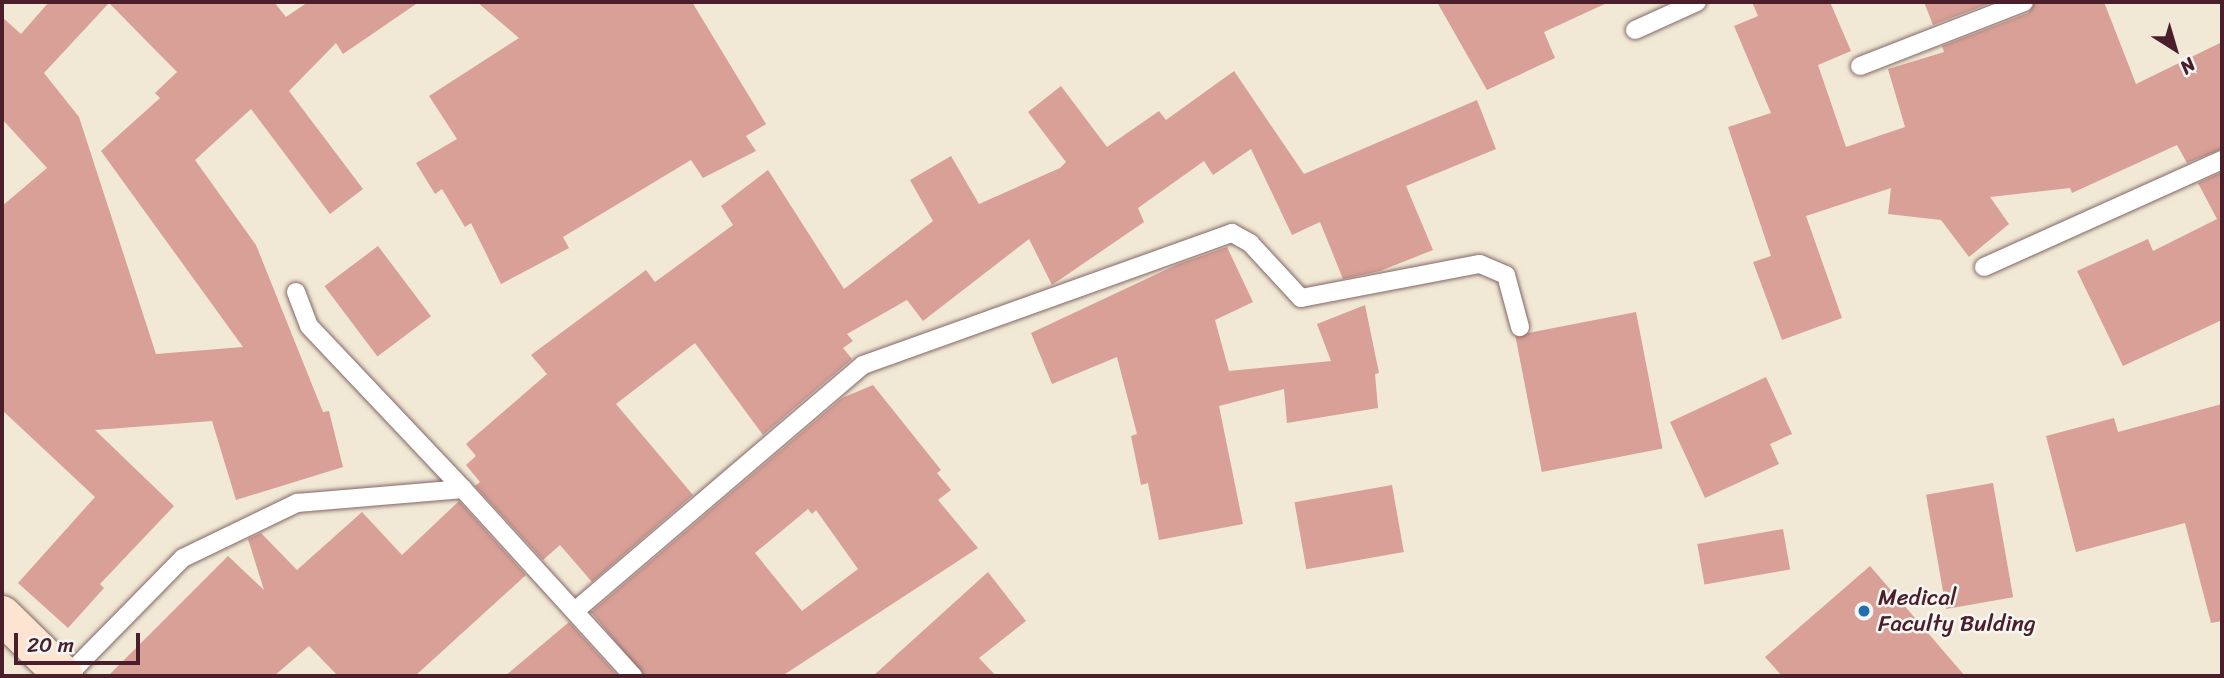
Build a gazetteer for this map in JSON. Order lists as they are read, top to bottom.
{
  "places": ["Medical Faculty Bulding"],
  "scale_bar": "20 m",
  "north": "bottom right"
}
